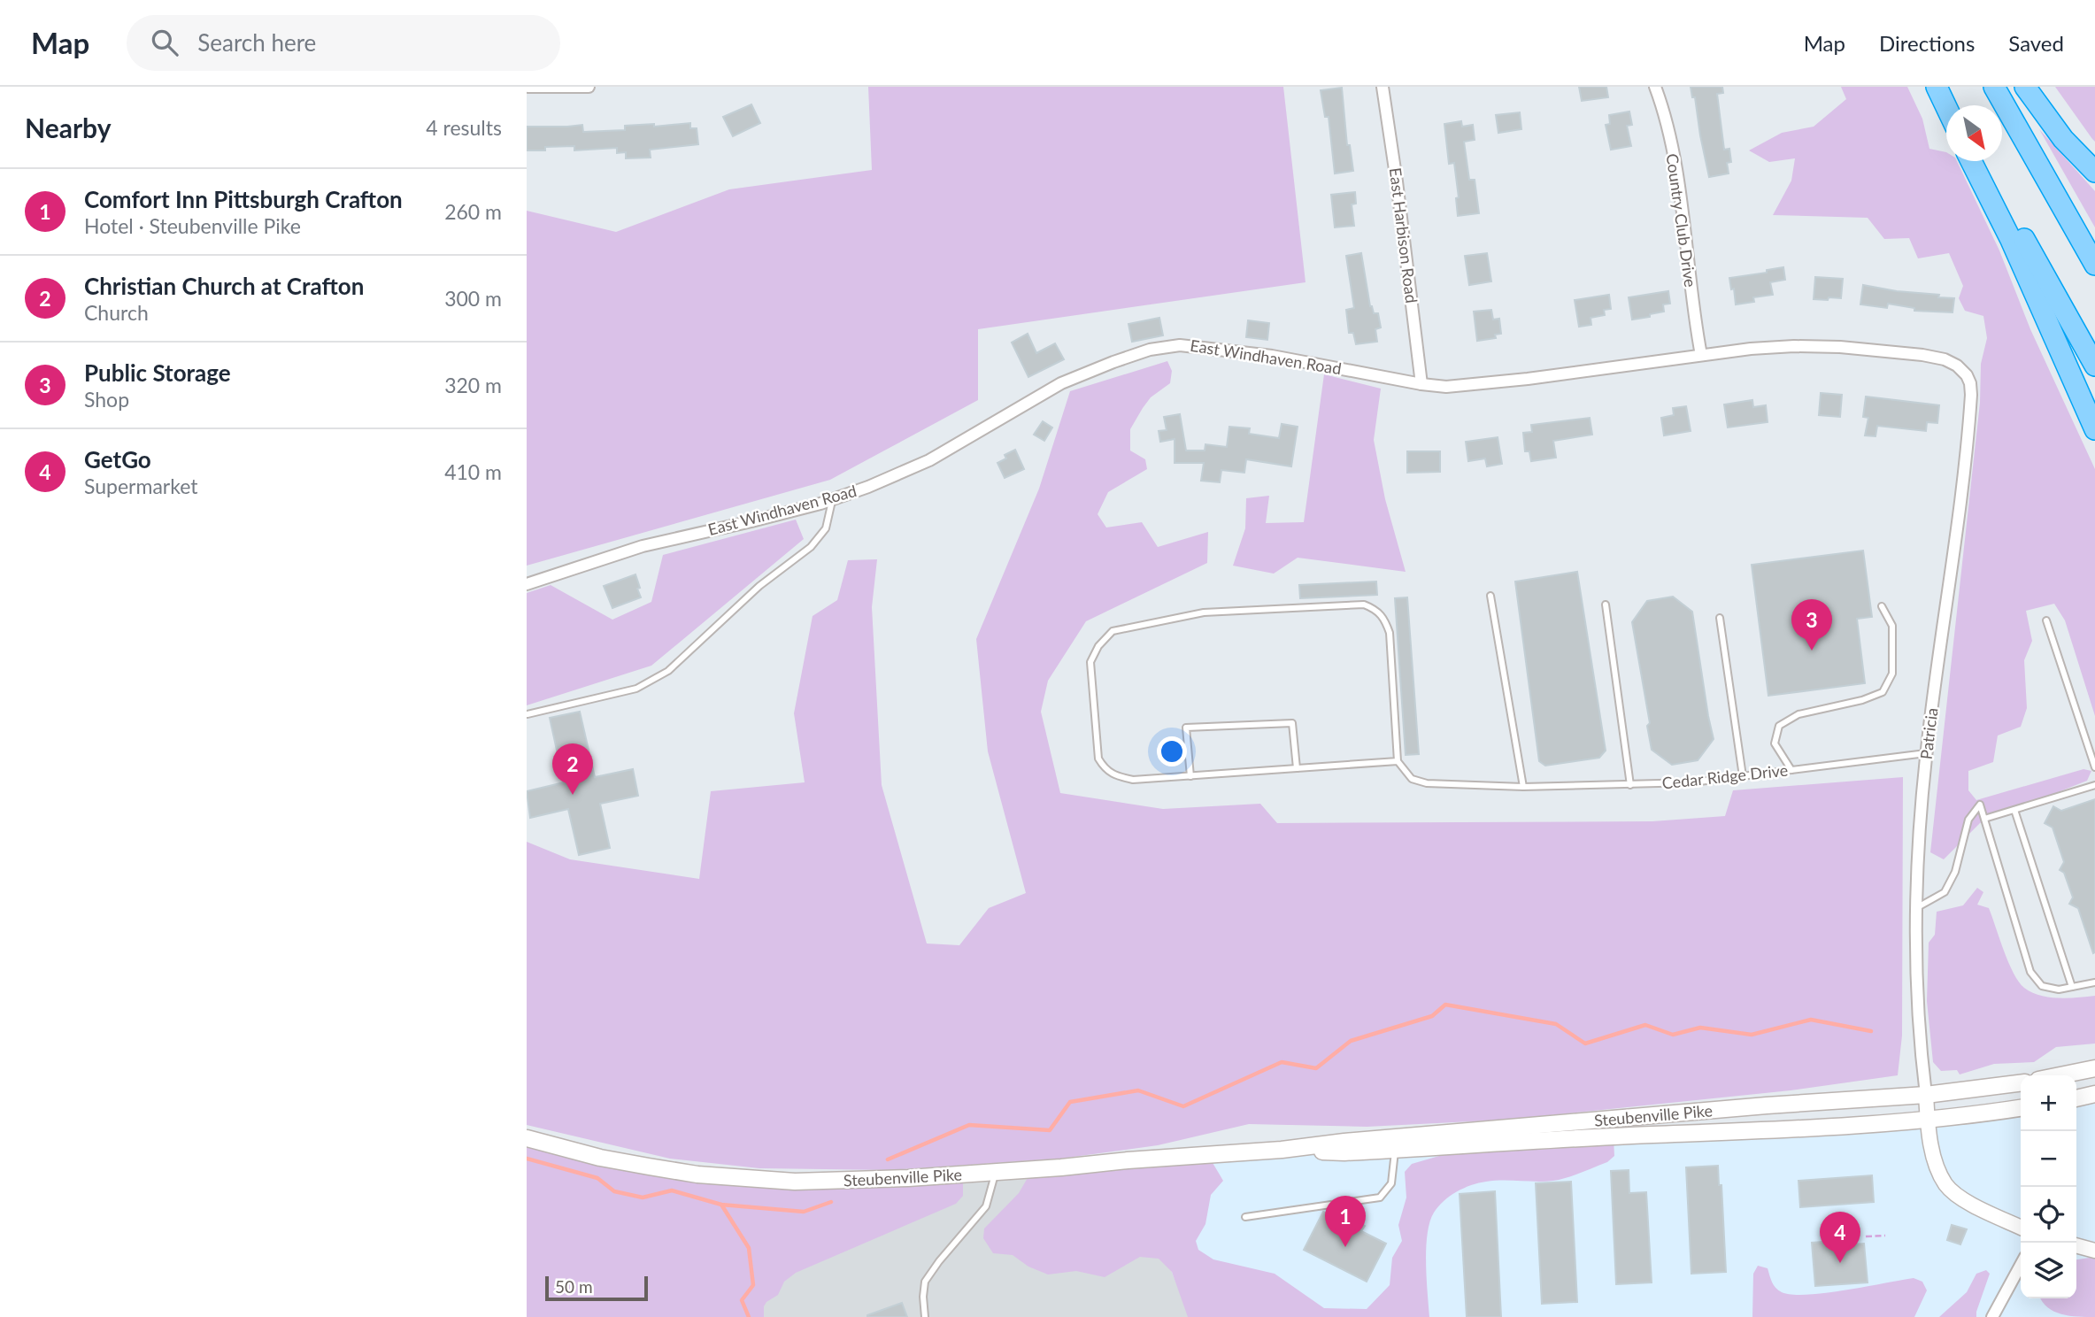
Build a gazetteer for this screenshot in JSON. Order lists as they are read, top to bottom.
{
  "streets": {
    "main road": ["Steubenville Pike"],
    "street": [
      "Country Club Drive",
      "East Harbison Road",
      "East Windhaven Road",
      "Patricia"
    ],
    "lane": ["Cedar Ridge Drive"]
  },
  "crossings": [
    ["Country Club Drive", "East Windhaven Road"],
    ["East Harbison Road", "East Windhaven Road"],
    ["East Windhaven Road", "Patricia"],
    ["Patricia", "Cedar Ridge Drive"],
    ["Patricia", "Steubenville Pike"]
  ],
  "scale_bar": "50 m",
  "north": "bottom right",
  "page": {
    "header": "Map",
    "search": "Search here",
    "nav": ["Map", "Directions", "Saved"],
    "heading": ["Nearby", "4 results"],
    "list": [
      {
        "mark": "1",
        "name": "Comfort Inn Pittsburgh Crafton",
        "note": "Hotel · Steubenville Pike",
        "value": "260 m"
      },
      {
        "mark": "2",
        "name": "Christian Church at Crafton",
        "note": "Church",
        "value": "300 m"
      },
      {
        "mark": "3",
        "name": "Public Storage",
        "note": "Shop",
        "value": "320 m"
      },
      {
        "mark": "4",
        "name": "GetGo",
        "note": "Supermarket",
        "value": "410 m"
      }
    ],
    "pins": [
      "3",
      "2",
      "1",
      "4"
    ],
    "map_buttons": ["+", "−"],
    "scale": "50 m"
  }
}
